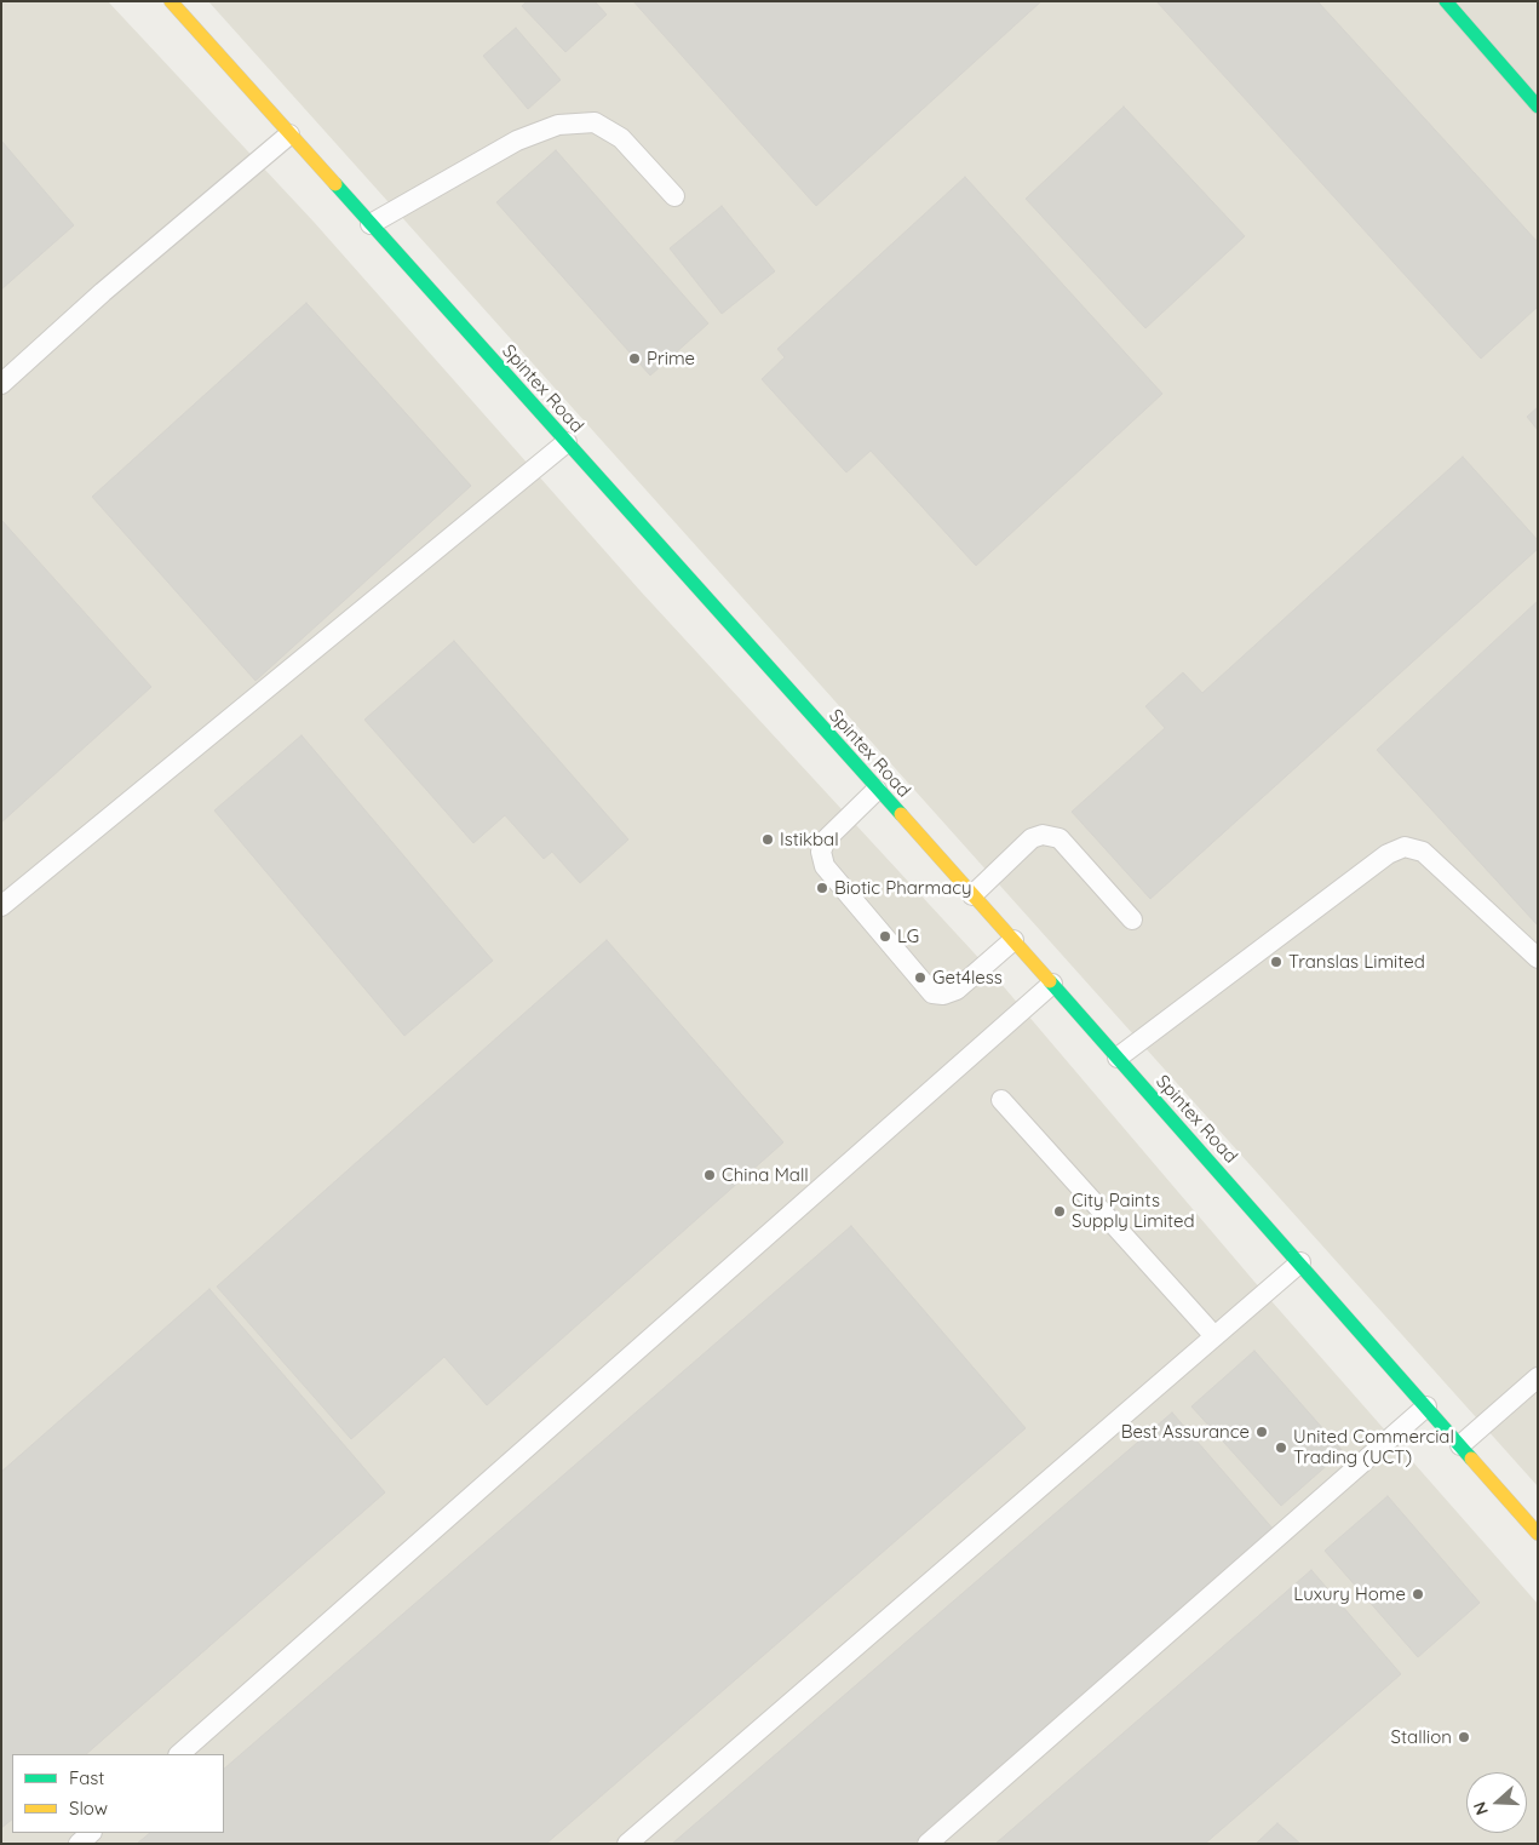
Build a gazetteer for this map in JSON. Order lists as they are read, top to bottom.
{
  "streets": {
    "main road": ["Spintex Road"]
  },
  "places": [
    "Prime",
    "Istikbal",
    "Biotic Pharmacy",
    "LG",
    "Translas Limited",
    "Get4less",
    "China Mall",
    "City Paints Supply Limited",
    "Best Assurance",
    "United Commercial Trading (UCT)",
    "Luxury Home",
    "Stallion"
  ],
  "legend": ["Fast", "Slow"],
  "north": "left"
}
